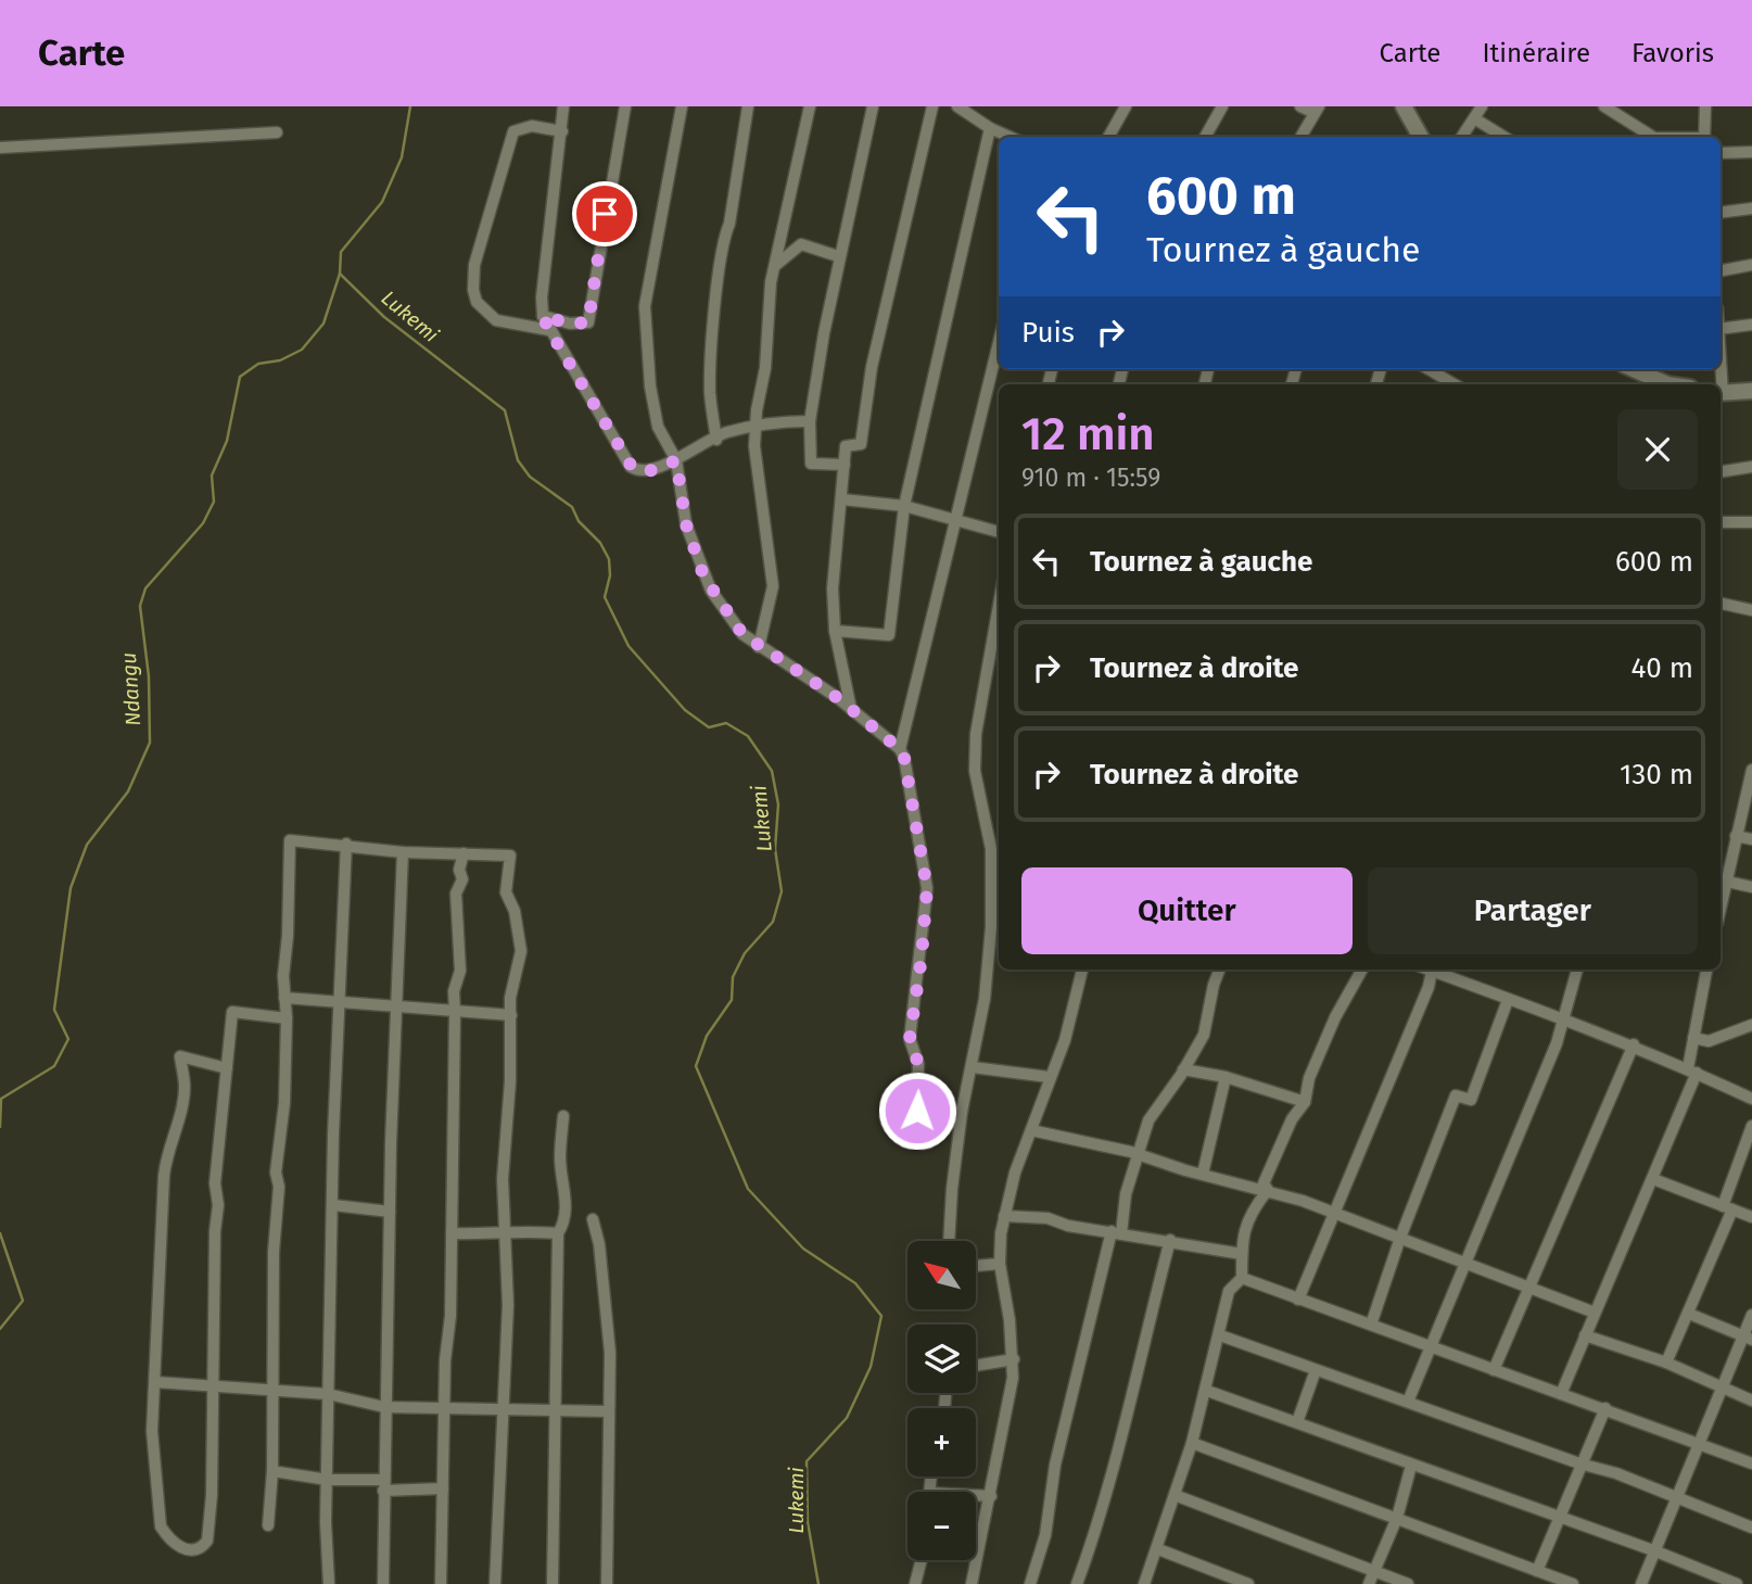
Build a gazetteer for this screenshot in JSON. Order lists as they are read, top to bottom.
{
  "water": ["Lukemi", "Ndangu"],
  "north": "top left",
  "page": {
    "header": "Carte",
    "nav": ["Carte", "Itinéraire", "Favoris"],
    "turn": ["600 m", "Tournez à gauche"],
    "then": "Puis",
    "heading": ["12 min", "910 m · 15:59"],
    "list": [
      {
        "name": "Tournez à gauche",
        "value": "600 m"
      },
      {
        "name": "Tournez à droite",
        "value": "40 m"
      },
      {
        "name": "Tournez à droite",
        "value": "130 m"
      }
    ],
    "buttons": ["Quitter", "Partager"],
    "map_buttons": ["+", "−"]
  }
}
